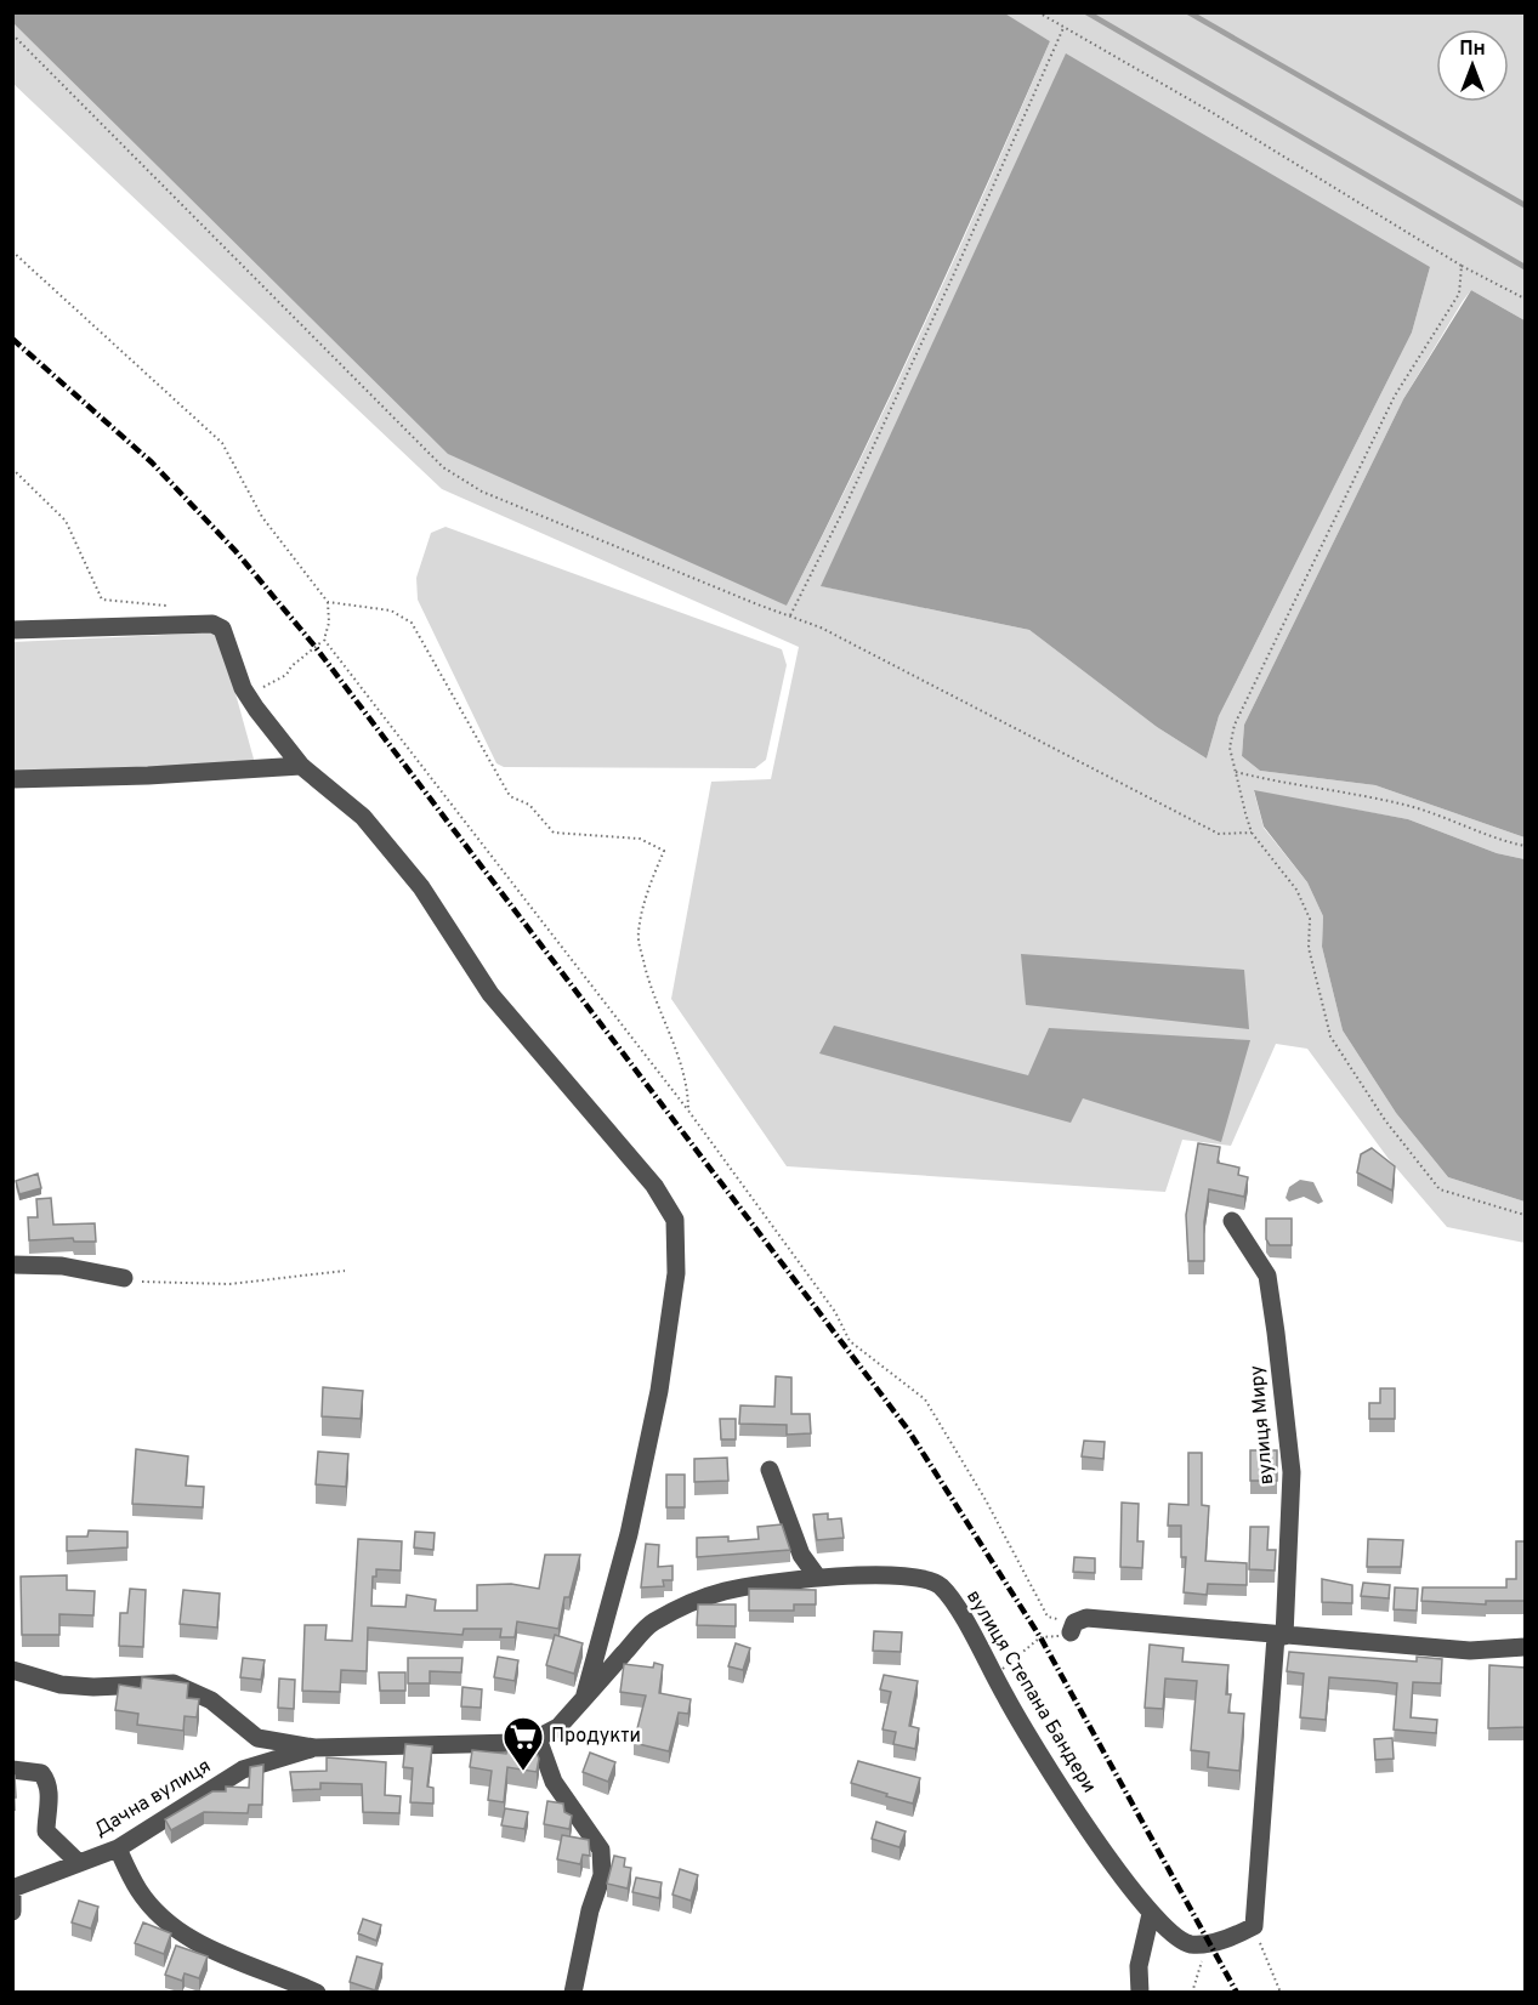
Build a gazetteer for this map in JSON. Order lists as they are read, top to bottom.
{
  "streets": {
    "street": ["вулиця Миру", "вулиця Степана Бандери", "Дачна вулиця"]
  },
  "crossings": [
    ["вулиця Миру", "вулиця Степана Бандери"],
    ["вулиця Степана Бандери", "Дачна вулиця"]
  ],
  "places": {
    "supermarket": ["Продукти"]
  },
  "north": "top"
}
